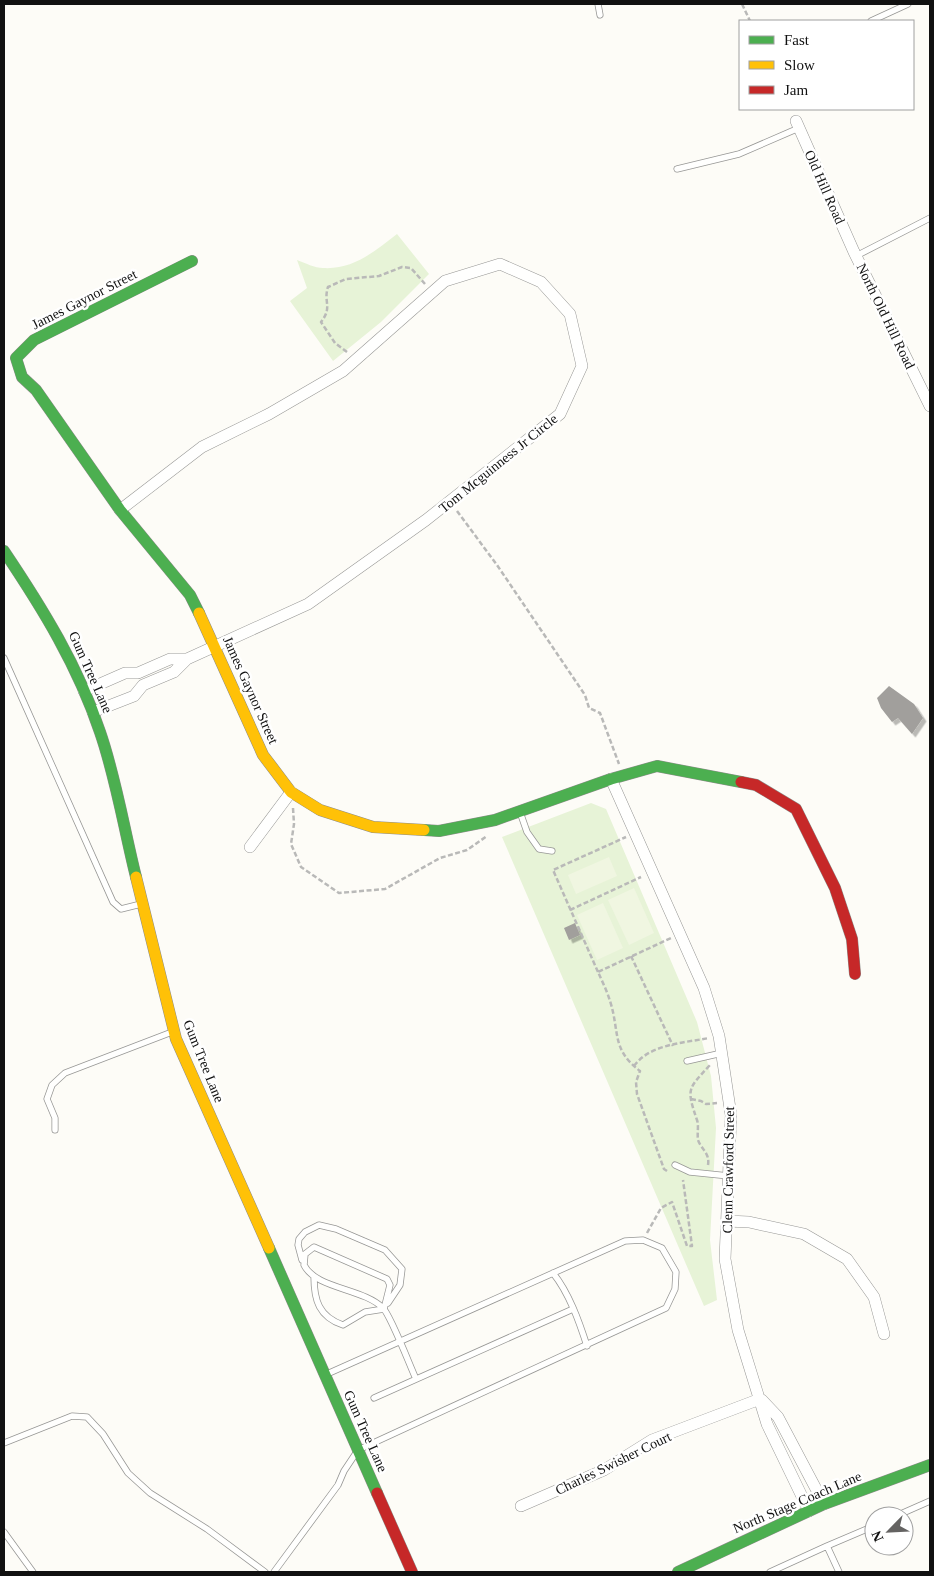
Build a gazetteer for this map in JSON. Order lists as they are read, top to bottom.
{
  "streets": {
    "street": [
      "Old Hill Road",
      "James Gaynor Street",
      "North Old Hill Road",
      "Tom Mcguinness Jr Circle",
      "Gum Tree Lane",
      "Clenn Crawford Street",
      "Charles Swisher Court",
      "North Stage Coach Lane"
    ]
  },
  "crossings": [
    ["Old Hill Road", "North Old Hill Road"],
    ["James Gaynor Street", "Tom Mcguinness Jr Circle"],
    ["James Gaynor Street", "Clenn Crawford Street"],
    ["Tom Mcguinness Jr Circle", "Gum Tree Lane"],
    ["Clenn Crawford Street", "Charles Swisher Court"],
    ["Clenn Crawford Street", "North Stage Coach Lane"]
  ],
  "legend": ["Fast", "Slow", "Jam"],
  "north": "bottom left"
}
